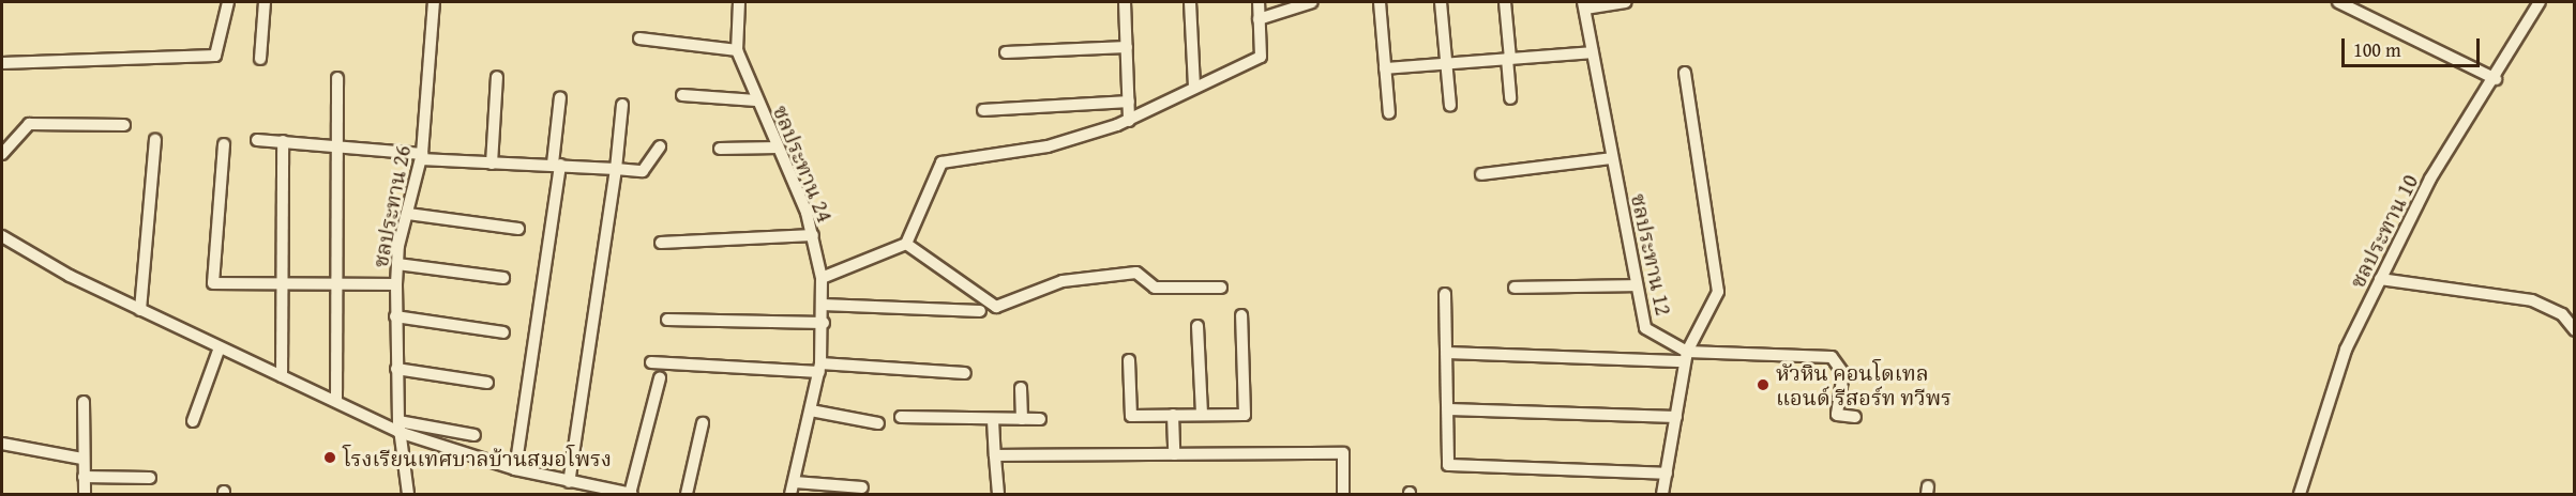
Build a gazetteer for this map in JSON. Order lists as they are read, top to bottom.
{
  "streets": {
    "street": [
      "ชลประทาน 24",
      "ชลประทาน 26",
      "ชลประทาน 10",
      "ชลประทาน 12"
    ]
  },
  "places": ["หัวหิน คอนโดเทล แอนด์ รีสอร์ท ทวีพร", "โรงเรียนเทศบาลบ้านสมอโพรง"],
  "scale_bar": "100 m"
}
